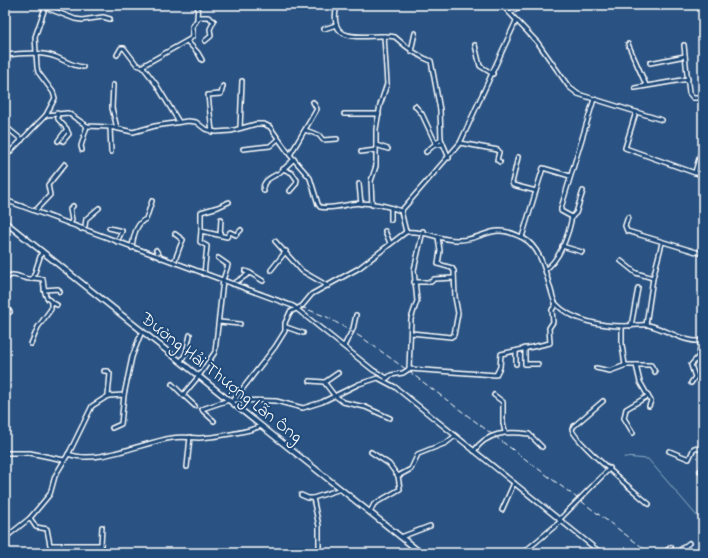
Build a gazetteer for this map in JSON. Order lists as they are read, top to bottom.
{
  "streets": {
    "street": ["Đường Hải Thượng Lãn Ông"]
  }
}
